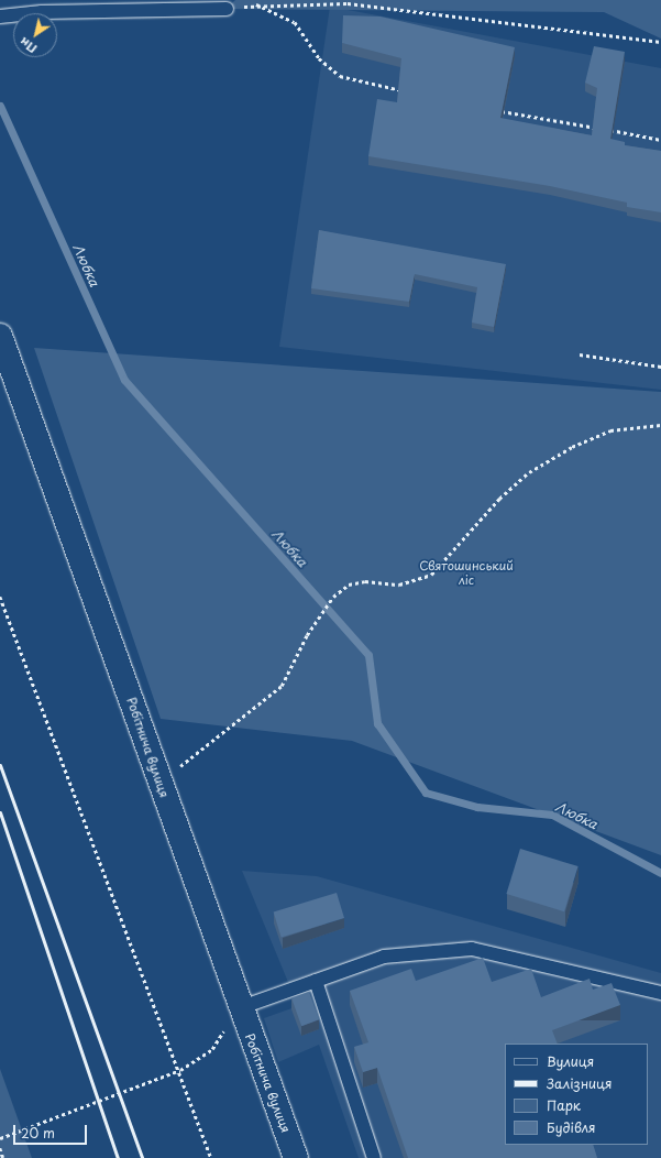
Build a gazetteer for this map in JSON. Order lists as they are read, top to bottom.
{
  "streets": {
    "street": ["Робітнича вулиця"]
  },
  "water": ["Любка"],
  "parks": ["Святошинський ліс"],
  "legend": [
    "Вулиця",
    "Залізниця",
    "Парк",
    "Будівля"
  ],
  "scale_bar": "20 m",
  "north": "bottom left"
}
